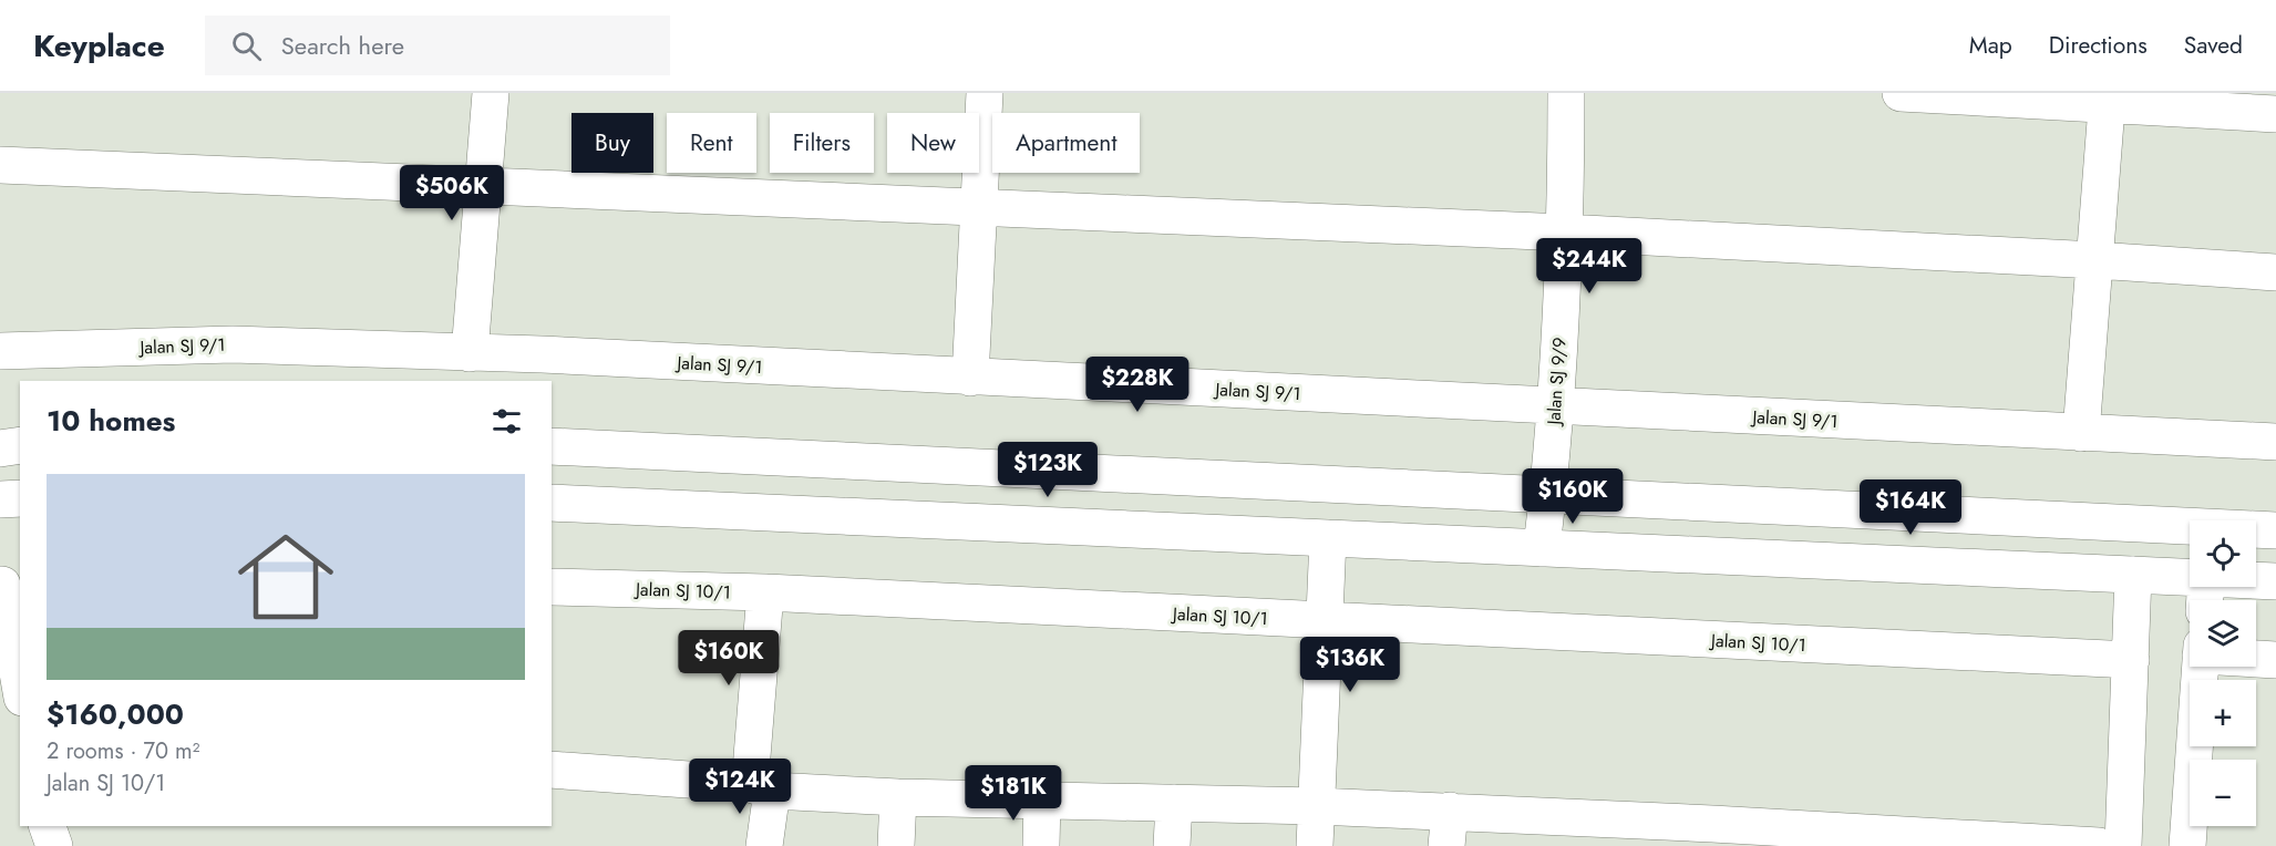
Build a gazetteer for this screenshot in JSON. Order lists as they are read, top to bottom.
{
  "streets": {
    "street": ["Jalan SJ 9/1", "Jalan SJ 9/9", "Jalan SJ 10/1"]
  },
  "crossings": [
    ["Jalan SJ 9/1", "Jalan SJ 9/9"]
  ],
  "page": {
    "header": "Keyplace",
    "search": "Search here",
    "nav": ["Map", "Directions", "Saved"],
    "chip": [
      "Buy",
      "Rent",
      "Filters",
      "New",
      "Apartment"
    ],
    "price": [
      "$506K",
      "$244K",
      "$228K",
      "$123K",
      "$160K",
      "$164K",
      "$160K",
      "$136K",
      "$124K",
      "$181K"
    ],
    "heading": "10 homes",
    "list": [
      {
        "name": "$160,000",
        "note": "2 rooms · 70 m² · Jalan SJ 10/1"
      }
    ],
    "map_buttons": ["+", "−"]
  }
}
